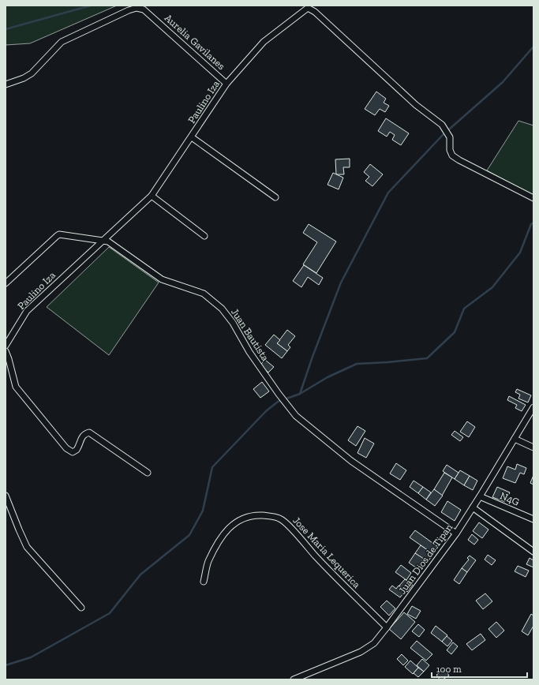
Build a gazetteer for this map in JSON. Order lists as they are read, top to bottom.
{
  "streets": {
    "street": [
      "Aurelia Gavilanes",
      "Paulino Iza",
      "Juan Bautista",
      "N4G",
      "Jose Maria Lequerica",
      "Juan Dios de Tipan"
    ]
  },
  "crossings": [
    ["Aurelia Gavilanes", "Paulino Iza"],
    ["Paulino Iza", "Juan Bautista"],
    ["Juan Bautista", "Juan Dios de Tipan"],
    ["N4G", "Juan Dios de Tipan"],
    ["Jose Maria Lequerica", "Juan Dios de Tipan"]
  ],
  "scale_bar": "100 m"
}
